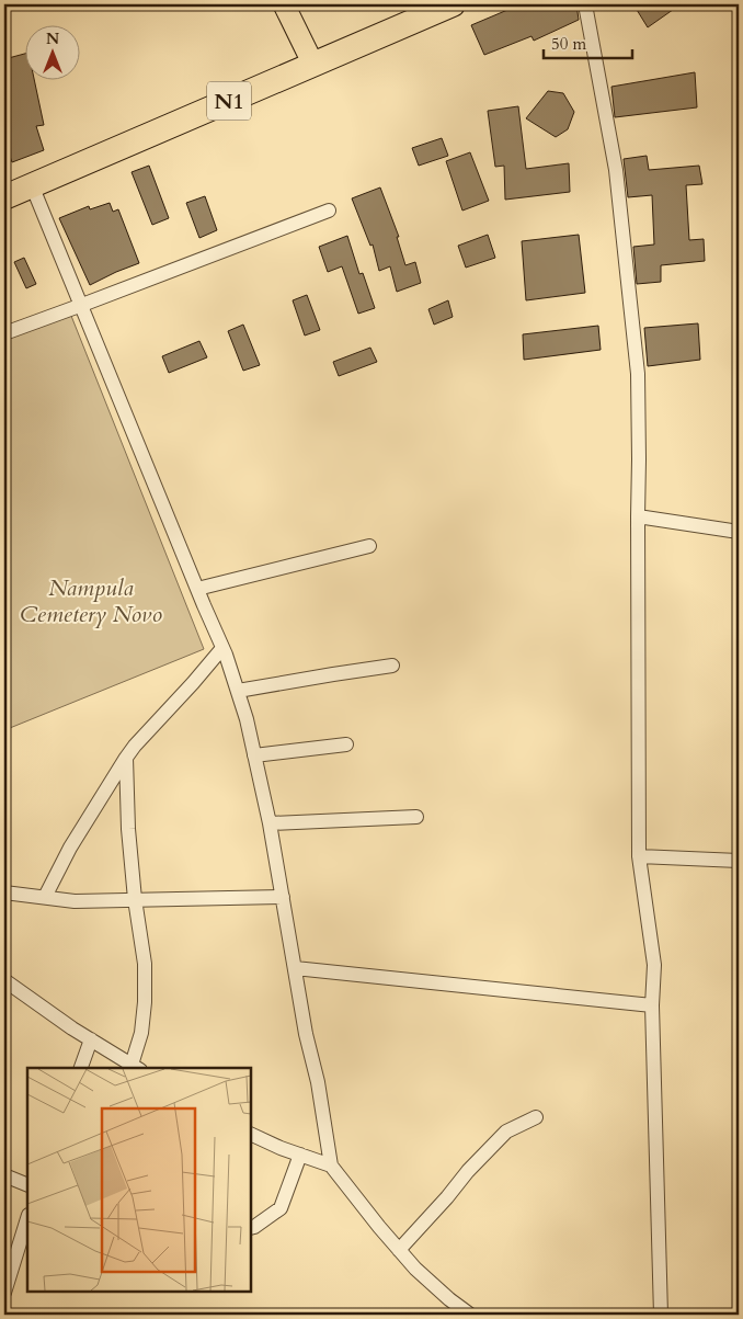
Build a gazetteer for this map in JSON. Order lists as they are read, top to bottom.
{
  "streets": {
    "highway": ["N1"]
  },
  "parks": ["Nampula Cemetery Novo"],
  "scale_bar": "50 m",
  "north": "top"
}
